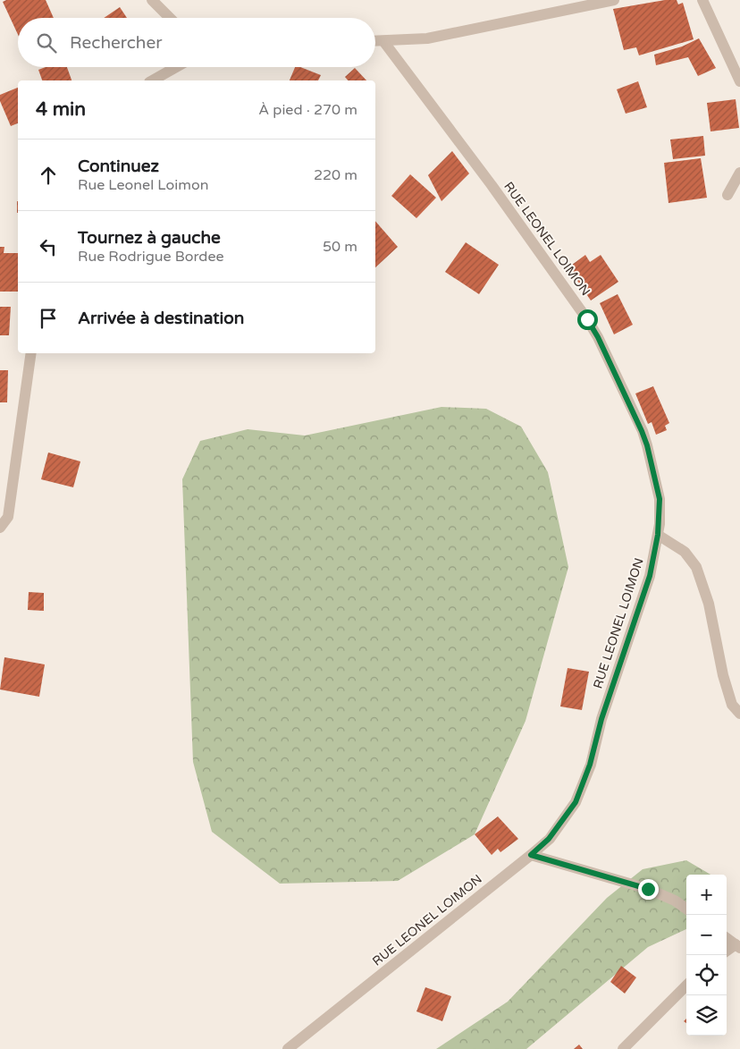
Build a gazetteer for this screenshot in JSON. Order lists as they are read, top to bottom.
{
  "streets": {
    "street": ["RUE LEONEL LOIMON"]
  },
  "page": {
    "search": "Rechercher",
    "heading": ["4 min", "À pied · 270 m"],
    "list": [
      ["Continuez", "Rue Leonel Loimon", "220 m"],
      ["Tournez à gauche", "Rue Rodrigue Bordee", "50 m"],
      "Arrivée à destination"
    ],
    "map_buttons": ["+", "−"]
  }
}
